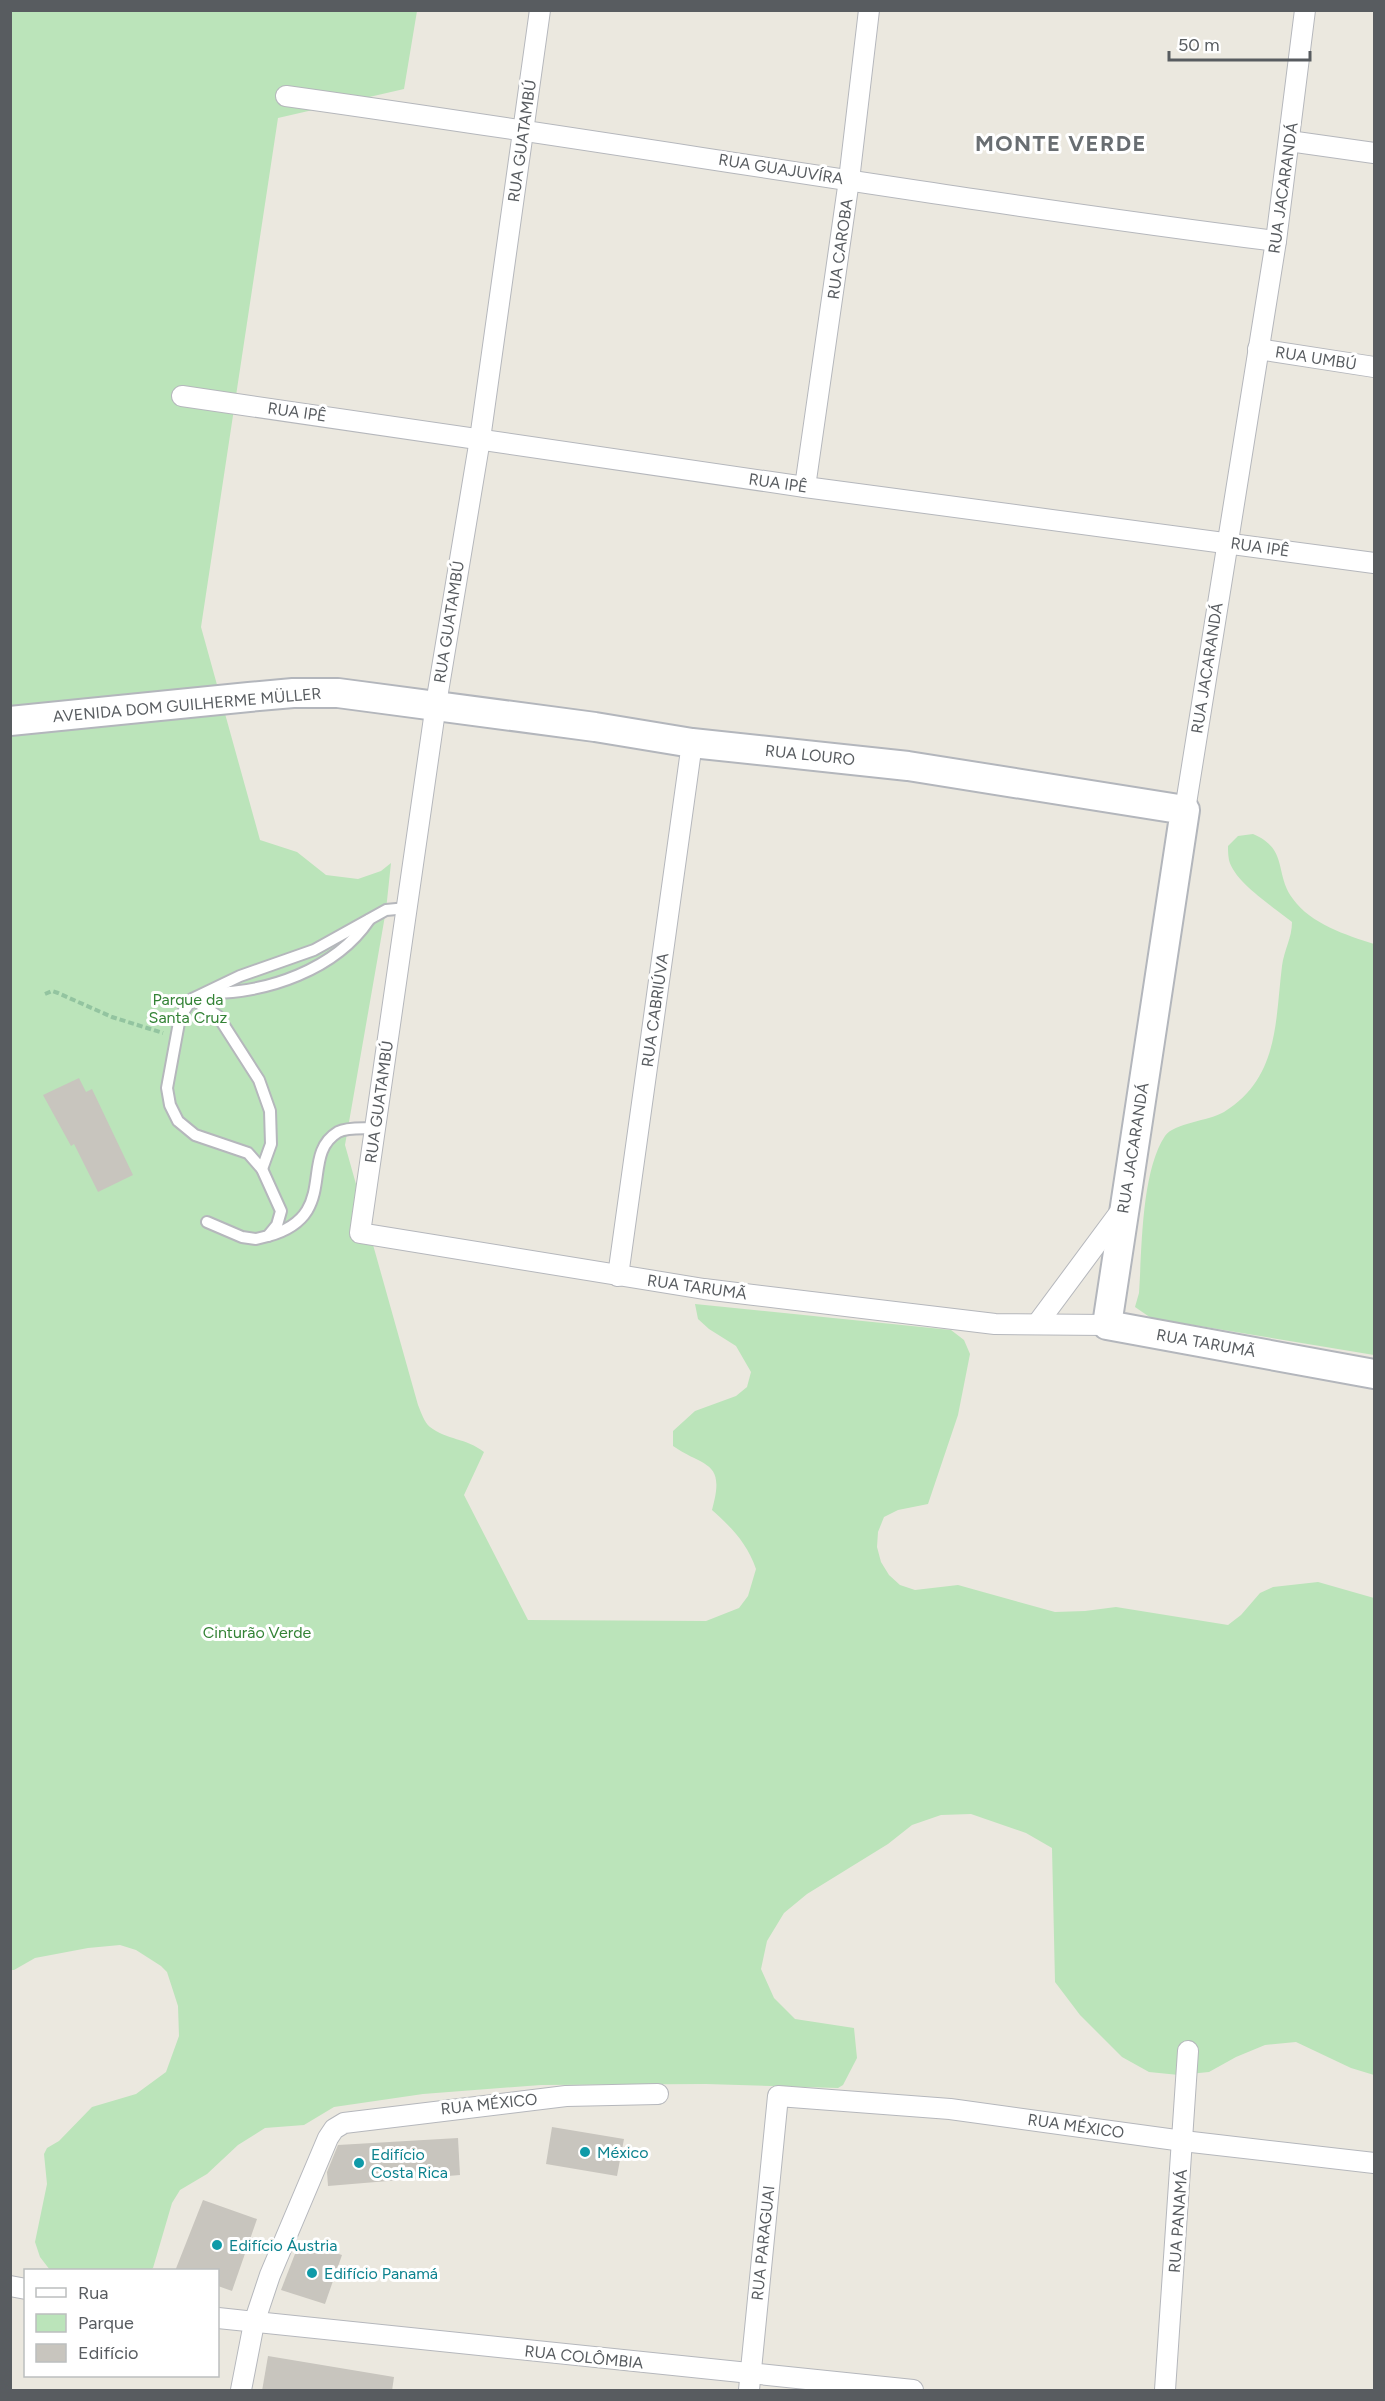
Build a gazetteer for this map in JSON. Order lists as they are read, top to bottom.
{
  "streets": {
    "street": [
      "RUA GUATAMBÚ",
      "RUA GUAJUVÍRA",
      "RUA JACARANDÁ",
      "RUA CAROBA",
      "RUA UMBÚ",
      "RUA IPÊ",
      "AVENIDA DOM GUILHERME MÜLLER",
      "RUA LOURO",
      "RUA CABRIÚVA",
      "RUA TARUMÃ",
      "RUA MÉXICO",
      "RUA PANAMÁ",
      "RUA PARAGUAI",
      "RUA COLÔMBIA"
    ]
  },
  "crossings": [
    ["RUA GUATAMBÚ", "RUA GUAJUVÍRA"],
    ["RUA GUATAMBÚ", "RUA IPÊ"],
    ["RUA GUATAMBÚ", "AVENIDA DOM GUILHERME MÜLLER"],
    ["RUA GUATAMBÚ", "RUA LOURO"],
    ["RUA GUATAMBÚ", "RUA TARUMÃ"],
    ["RUA GUAJUVÍRA", "RUA JACARANDÁ"],
    ["RUA GUAJUVÍRA", "RUA CAROBA"],
    ["RUA JACARANDÁ", "RUA UMBÚ"],
    ["RUA JACARANDÁ", "RUA IPÊ"],
    ["RUA JACARANDÁ", "RUA LOURO"],
    ["RUA JACARANDÁ", "RUA TARUMÃ"],
    ["RUA CAROBA", "RUA IPÊ"],
    ["AVENIDA DOM GUILHERME MÜLLER", "RUA LOURO"],
    ["RUA LOURO", "RUA CABRIÚVA"],
    ["RUA CABRIÚVA", "RUA TARUMÃ"],
    ["RUA MÉXICO", "RUA PANAMÁ"],
    ["RUA MÉXICO", "RUA PARAGUAI"],
    ["RUA MÉXICO", "RUA COLÔMBIA"],
    ["RUA PARAGUAI", "RUA COLÔMBIA"]
  ],
  "districts": ["MONTE VERDE"],
  "parks": ["Parque da Santa Cruz", "Cinturão Verde"],
  "places": [
    "México",
    "Edifício Costa Rica",
    "Edifício Áustria",
    "Edifício Panamá"
  ],
  "legend": ["Rua", "Parque", "Edifício"],
  "scale_bar": "50 m"
}
